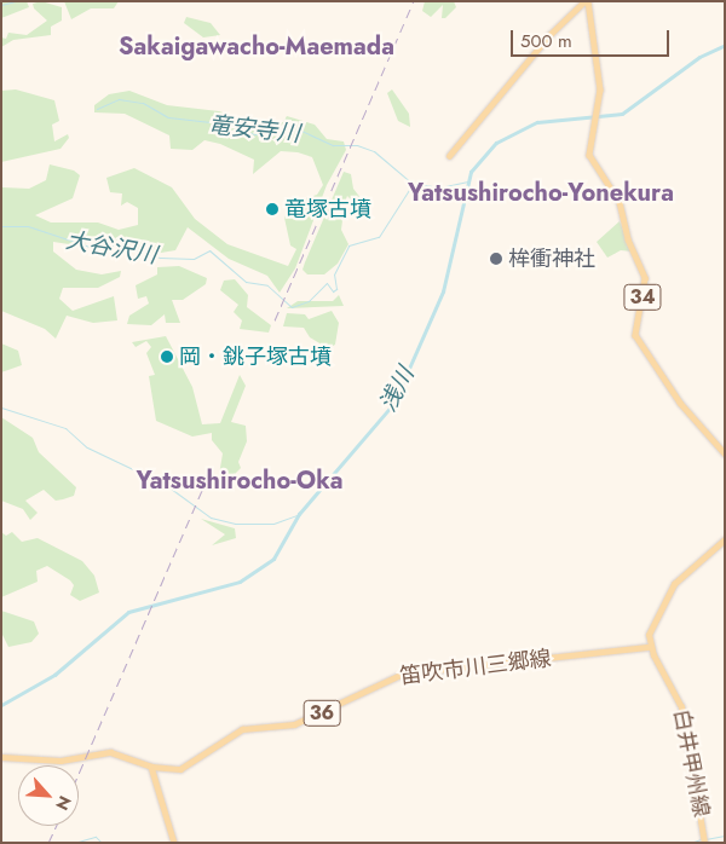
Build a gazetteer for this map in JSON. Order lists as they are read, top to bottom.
{
  "streets": {
    "main road": [
      "34",
      "笛吹市川三郷線",
      "36",
      "白井甲州線"
    ]
  },
  "crossings": [
    ["笛吹市川三郷線", "白井甲州線"]
  ],
  "districts": ["Sakaigawacho-Maemada", "Yatsushirocho-Yonekura", "Yatsushirocho-Oka"],
  "water": ["竜安寺川", "大谷沢川", "浅川"],
  "places": ["竜塚古墳", "桙衝神社", "岡・銚子塚古墳"],
  "scale_bar": "500 m",
  "north": "bottom right"
}
